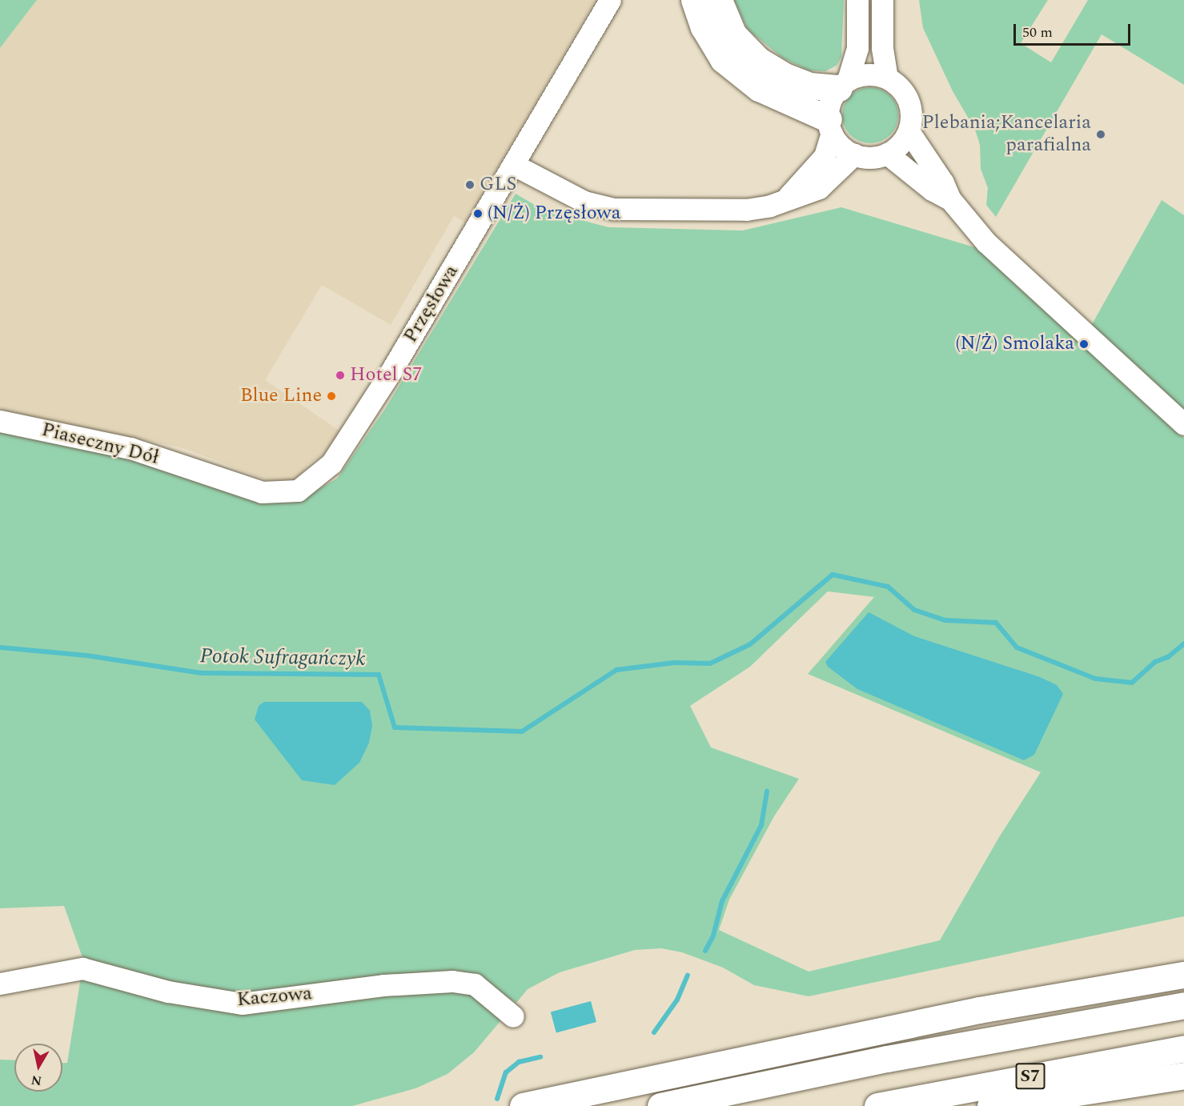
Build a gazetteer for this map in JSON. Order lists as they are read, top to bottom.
{
  "streets": {
    "main road": ["S7"],
    "street": ["Przęsłowa", "Piaseczny Dół", "Kaczowa"]
  },
  "crossings": [
    ["Przęsłowa", "Piaseczny Dół"]
  ],
  "water": ["Potok Sufragańczyk"],
  "places": [
    "Plebania;Kancelaria parafialna",
    "GLS",
    "(N/Ż) Przęsłowa",
    "(N/Ż) Smolaka",
    "Hotel S7",
    "Blue Line"
  ],
  "scale_bar": "50 m",
  "north": "bottom"
}
